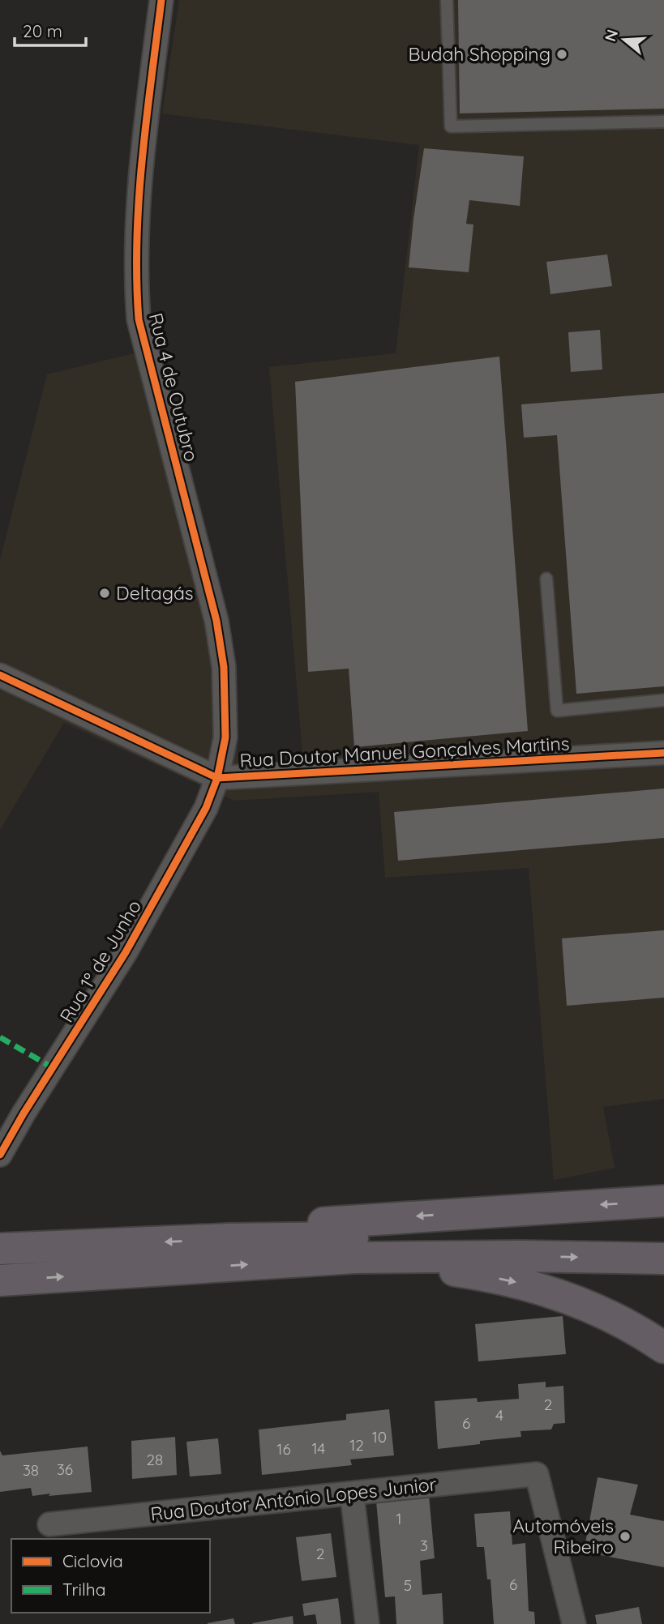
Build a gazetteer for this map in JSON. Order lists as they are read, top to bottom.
{
  "streets": {
    "street": [
      "Rua 4 de Outubro",
      "Rua Doutor Manuel Gonçalves Martins",
      "Rua 1º de Junho",
      "Rua Doutor António Lopes Junior"
    ]
  },
  "crossings": [
    ["Rua 4 de Outubro", "Rua Doutor Manuel Gonçalves Martins"],
    ["Rua 4 de Outubro", "Rua 1º de Junho"],
    ["Rua Doutor Manuel Gonçalves Martins", "Rua 1º de Junho"]
  ],
  "places": ["Budah Shopping", "Deltagás", "Automóveis Ribeiro"],
  "house_numbers": [
    "2",
    "4",
    "6",
    "10",
    "12",
    "14",
    "16",
    "28",
    "36",
    "38",
    "1",
    "3",
    "2",
    "6",
    "5"
  ],
  "legend": ["Ciclovia", "Trilha"],
  "scale_bar": "20 m",
  "north": "left"
}
